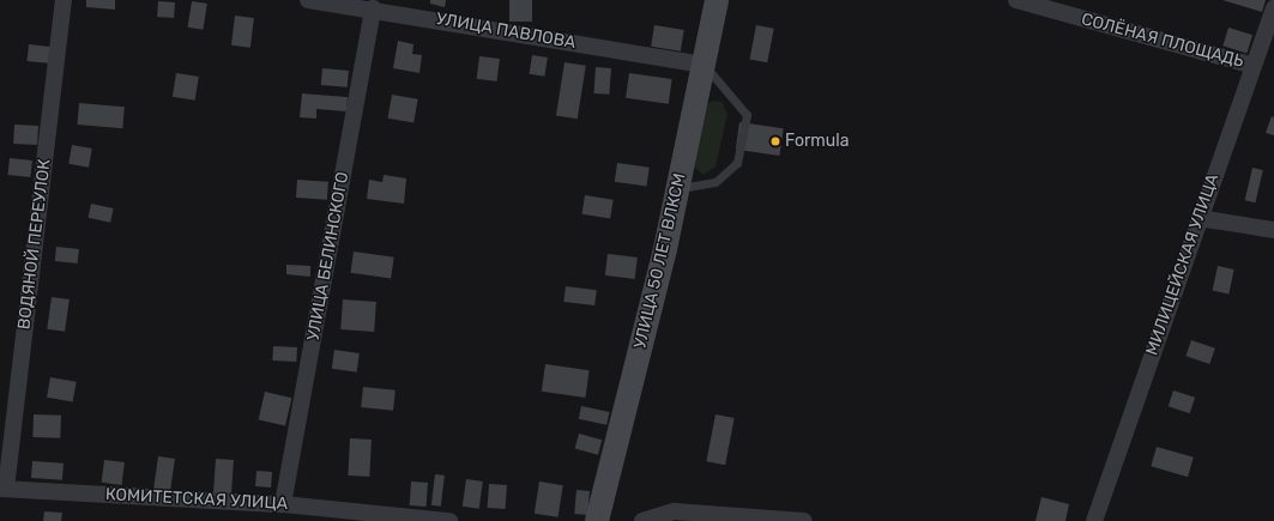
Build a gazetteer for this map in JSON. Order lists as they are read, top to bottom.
{
  "streets": {
    "main road": ["УЛИЦА 50 ЛЕТ ВЛКСМ"],
    "street": [
      "УЛИЦА ПАВЛОВА",
      "СОЛЁНАЯ ПЛОЩАДЬ",
      "ВОДЯНОЙ ПЕРЕУЛОК",
      "УЛИЦА БЕЛИНСКОГО",
      "МИЛИЦЕЙСКАЯ УЛИЦА",
      "КОМИТЕТСКАЯ УЛИЦА"
    ]
  },
  "crossings": [
    ["УЛИЦА ПАВЛОВА", "УЛИЦА БЕЛИНСКОГО"],
    ["УЛИЦА ПАВЛОВА", "УЛИЦА 50 ЛЕТ ВЛКСМ"],
    ["СОЛЁНАЯ ПЛОЩАДЬ", "МИЛИЦЕЙСКАЯ УЛИЦА"],
    ["ВОДЯНОЙ ПЕРЕУЛОК", "КОМИТЕТСКАЯ УЛИЦА"],
    ["УЛИЦА БЕЛИНСКОГО", "КОМИТЕТСКАЯ УЛИЦА"]
  ],
  "places": ["Formula"]
}
